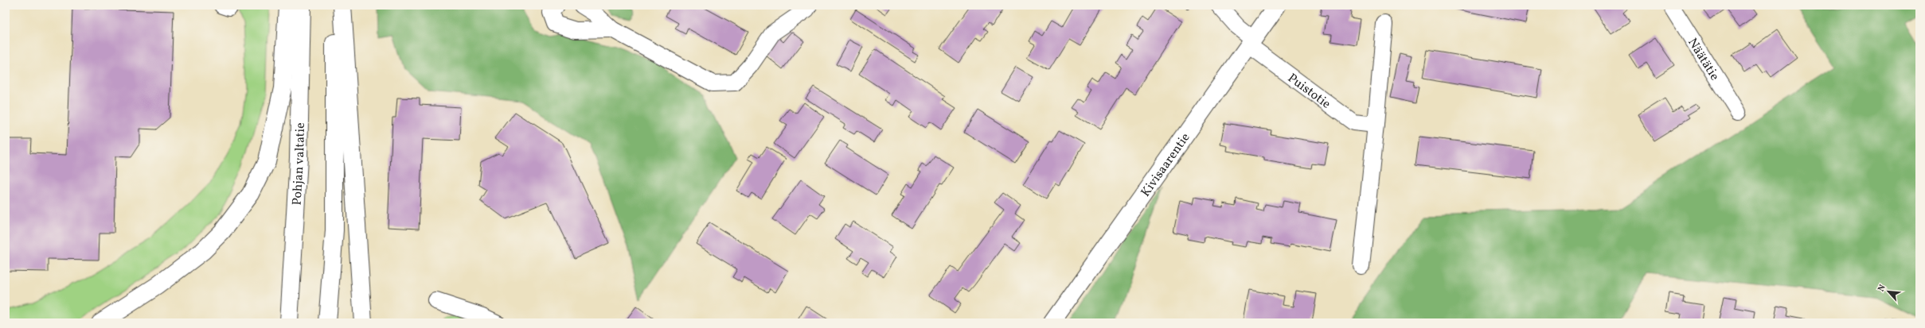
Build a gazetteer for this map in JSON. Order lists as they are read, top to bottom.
{
  "streets": {
    "main road": ["Kivisaarentie", "Pohjan valtatie"],
    "street": ["Näätätie", "Puistotie"]
  },
  "crossings": [
    ["Puistotie", "Kivisaarentie"]
  ],
  "north": "top left"
}
